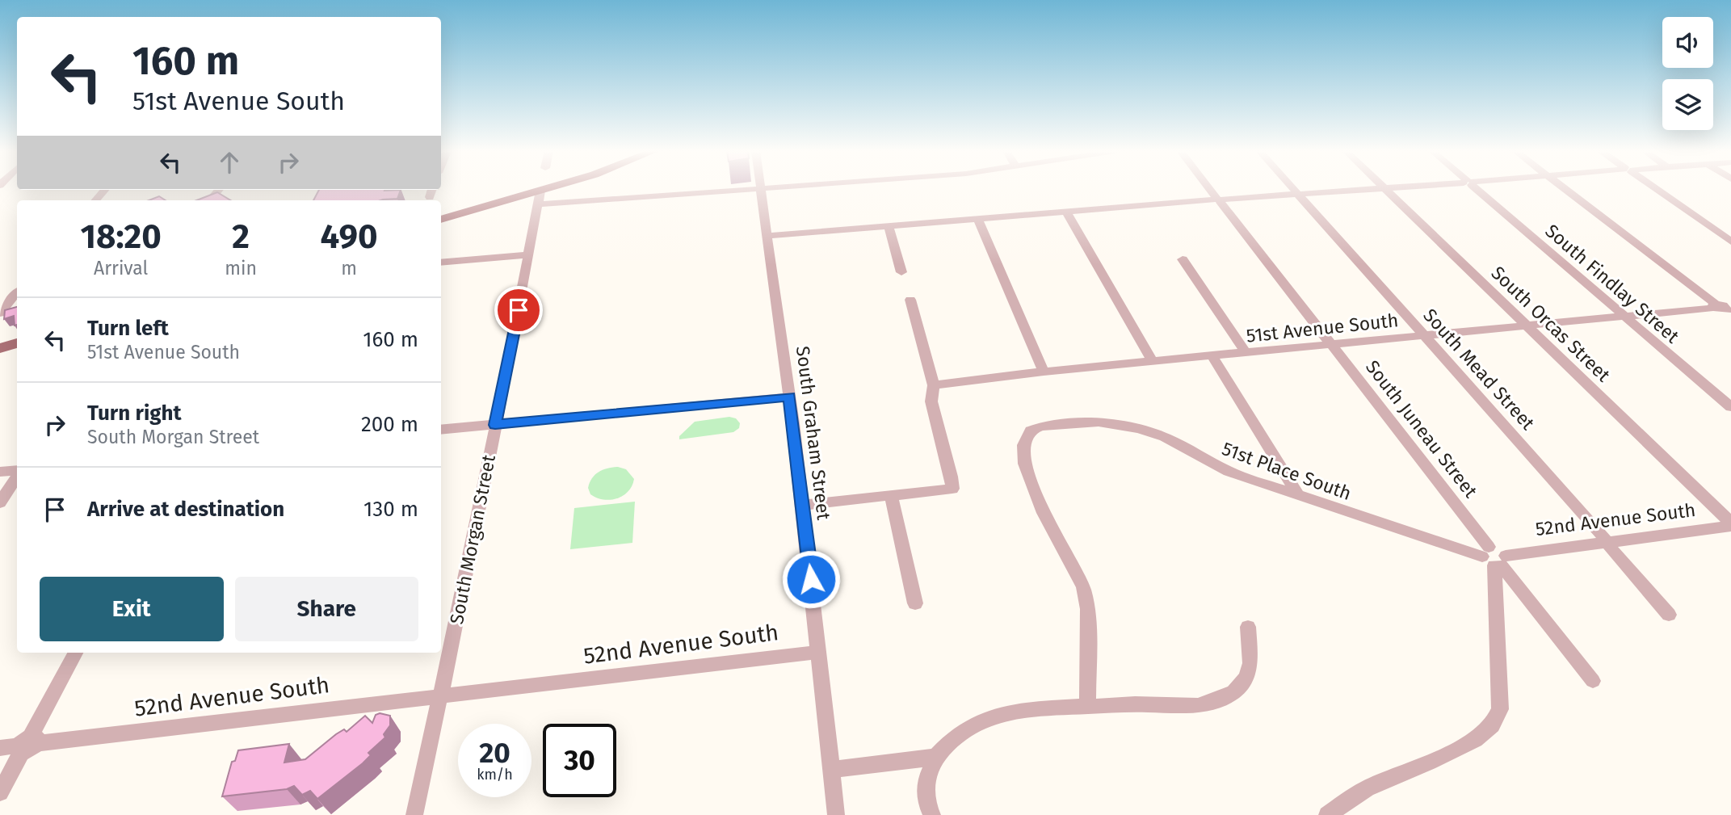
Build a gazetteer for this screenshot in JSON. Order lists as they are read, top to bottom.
{
  "streets": {
    "street": [
      "South Findlay Street",
      "South Orcas Street",
      "51st Avenue South",
      "South Mead Street",
      "South Juneau Street",
      "South Graham Street",
      "51st Place South",
      "52nd Avenue South",
      "South Morgan Street"
    ]
  },
  "crossings": [
    ["South Findlay Street", "51st Avenue South"],
    ["South Orcas Street", "51st Avenue South"],
    ["South Orcas Street", "52nd Avenue South"],
    ["51st Avenue South", "South Mead Street"],
    ["51st Avenue South", "South Juneau Street"],
    ["South Mead Street", "52nd Avenue South"],
    ["South Juneau Street", "51st Place South"],
    ["South Juneau Street", "52nd Avenue South"],
    ["South Graham Street", "52nd Avenue South"],
    ["51st Place South", "52nd Avenue South"],
    ["52nd Avenue South", "South Morgan Street"]
  ],
  "page": {
    "turn": ["160 m", "51st Avenue South"],
    "eta": [
      "18:20",
      "Arrival",
      "2",
      "min",
      "490",
      "m"
    ],
    "list": [
      {
        "name": "Turn left",
        "note": "51st Avenue South",
        "value": "160 m"
      },
      {
        "name": "Turn right",
        "note": "South Morgan Street",
        "value": "200 m"
      },
      {
        "name": "Arrive at destination",
        "value": "130 m"
      }
    ],
    "buttons": ["Exit", "Share"],
    "speed": "20 km/h",
    "limit": "30"
  }
}
